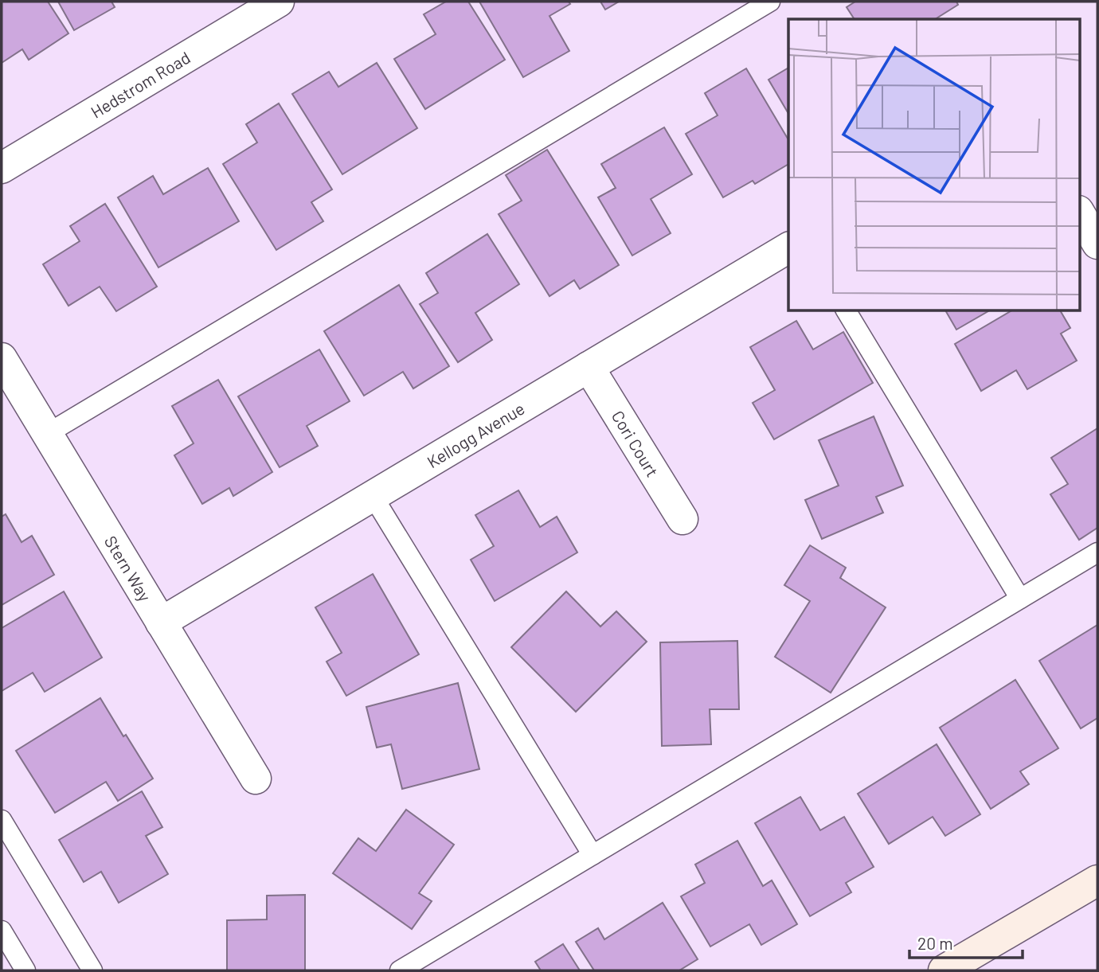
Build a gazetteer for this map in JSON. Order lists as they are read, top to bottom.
{
  "streets": {
    "street": [
      "Hedstrom Road",
      "Kellogg Avenue",
      "Cori Court",
      "Stern Way"
    ]
  },
  "crossings": [
    ["Kellogg Avenue", "Cori Court"],
    ["Kellogg Avenue", "Stern Way"]
  ],
  "scale_bar": "20 m"
}
